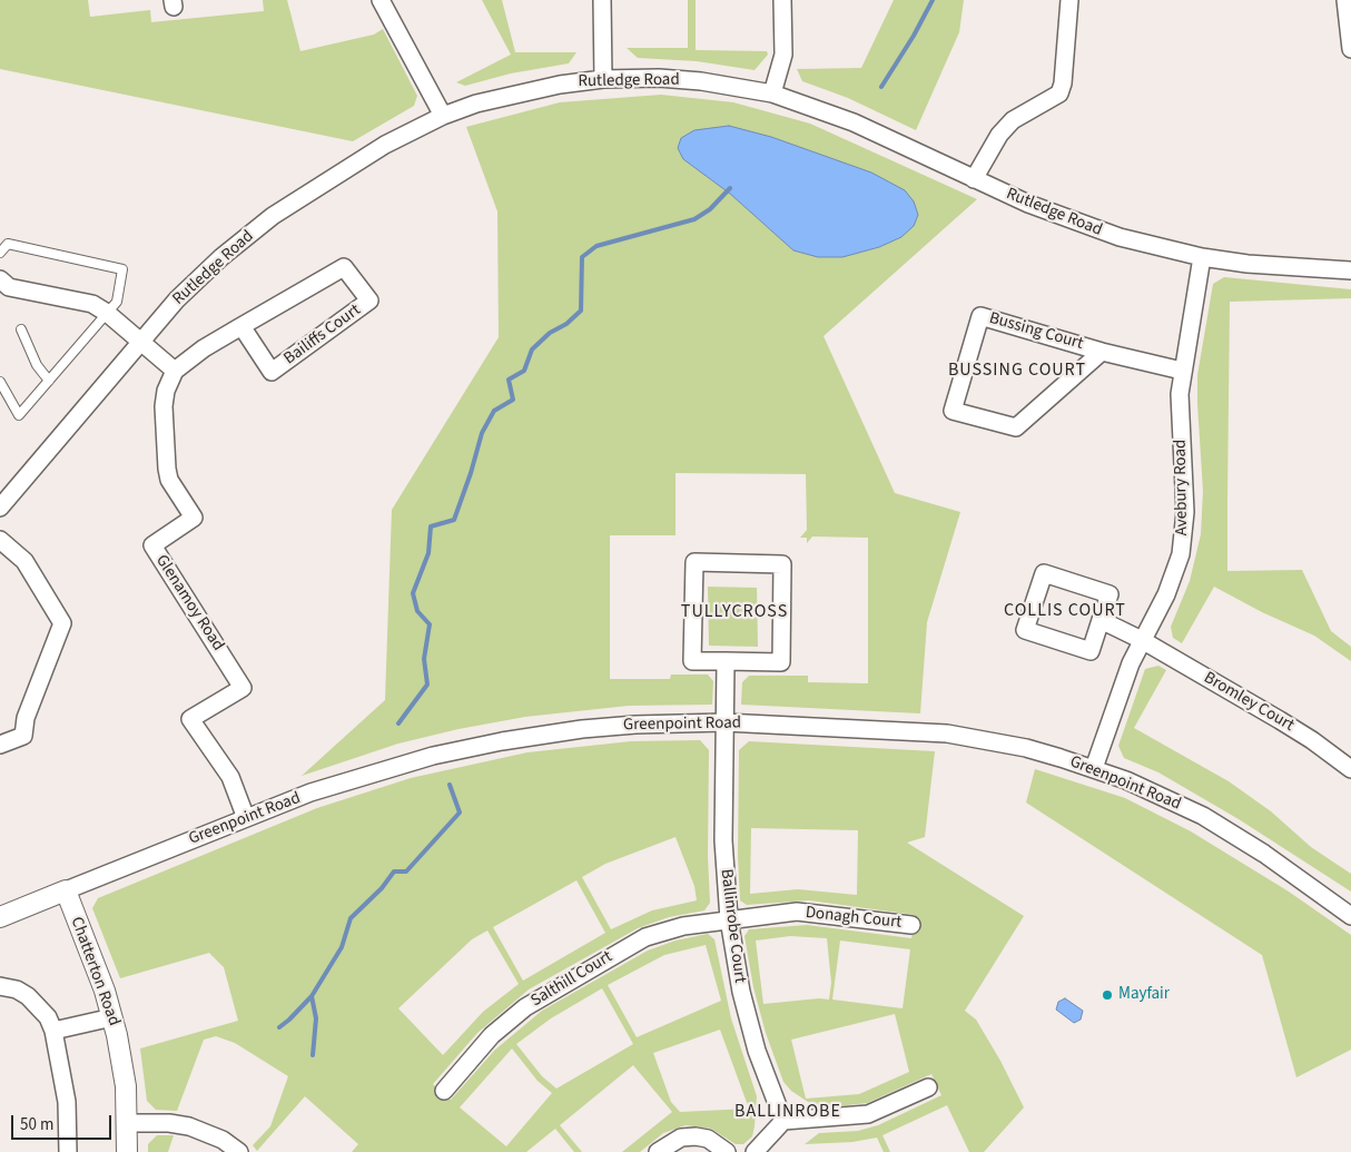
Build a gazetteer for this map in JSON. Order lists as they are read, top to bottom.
{
  "streets": {
    "street": [
      "Rutledge Road",
      "Bussing Court",
      "Bailiffs Court",
      "Avebury Road",
      "Glenamoy Road",
      "Bromley Court",
      "Greenpoint Road",
      "Donagh Court",
      "Ballinrobe Court",
      "Chatterton Road",
      "Salthill Court"
    ]
  },
  "crossings": [
    ["Rutledge Road", "Avebury Road"],
    ["Bussing Court", "Avebury Road"],
    ["Bailiffs Court", "Glenamoy Road"],
    ["Avebury Road", "Bromley Court"],
    ["Avebury Road", "Greenpoint Road"],
    ["Glenamoy Road", "Greenpoint Road"],
    ["Greenpoint Road", "Ballinrobe Court"],
    ["Greenpoint Road", "Chatterton Road"],
    ["Donagh Court", "Ballinrobe Court"],
    ["Donagh Court", "Salthill Court"],
    ["Ballinrobe Court", "Salthill Court"]
  ],
  "districts": [
    "BUSSING COURT",
    "COLLIS COURT",
    "TULLYCROSS",
    "BALLINROBE"
  ],
  "places": ["Mayfair"],
  "scale_bar": "50 m"
}
